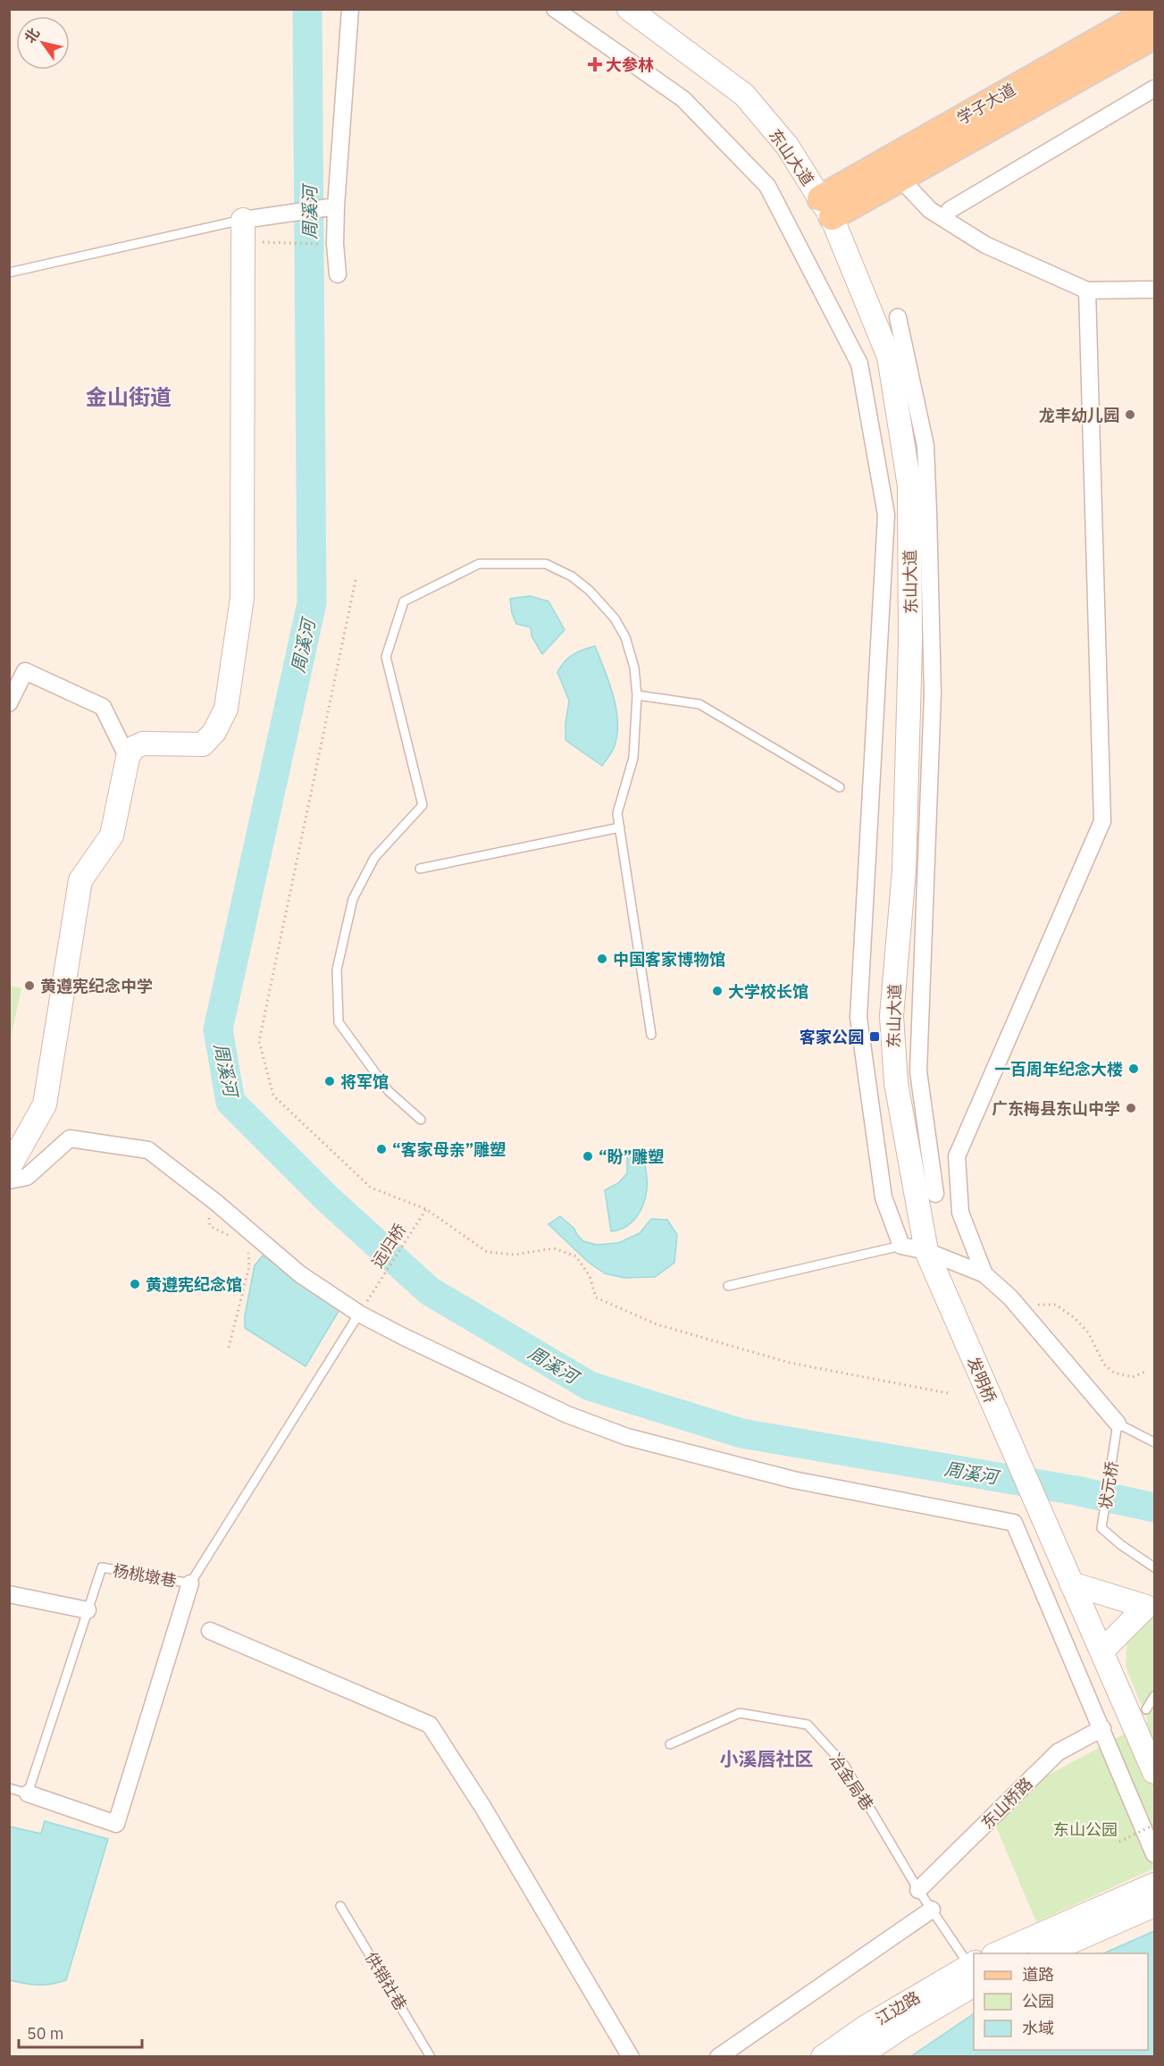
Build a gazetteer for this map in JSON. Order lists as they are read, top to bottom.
{
  "streets": {
    "main road": [
      "学子大道",
      "东山大道",
      "发明桥",
      "江边路"
    ],
    "street": ["东山桥路"],
    "lane": [
      "状元桥",
      "杨桃墩巷",
      "冶金局巷",
      "供销社巷"
    ],
    "path": ["远归桥"]
  },
  "crossings": [
    ["学子大道", "东山大道"],
    ["东山大道", "发明桥"],
    ["冶金局巷", "东山桥路"],
    ["冶金局巷", "江边路"]
  ],
  "districts": ["金山街道", "小溪唇社区"],
  "water": ["周溪河"],
  "parks": ["东山公园"],
  "places": {
    "health": ["大参林"],
    "other": [
      "龙丰幼儿园",
      "中国客家博物馆",
      "黄遵宪纪念中学",
      "大学校长馆",
      "一百周年纪念大楼",
      "将军馆",
      "广东梅县东山中学",
      "“客家母亲”雕塑",
      "“盼”雕塑",
      "黄遵宪纪念馆"
    ],
    "transit": ["客家公园"]
  },
  "legend": ["道路", "公园", "水域"],
  "scale_bar": "50 m",
  "north": "top left"
}
